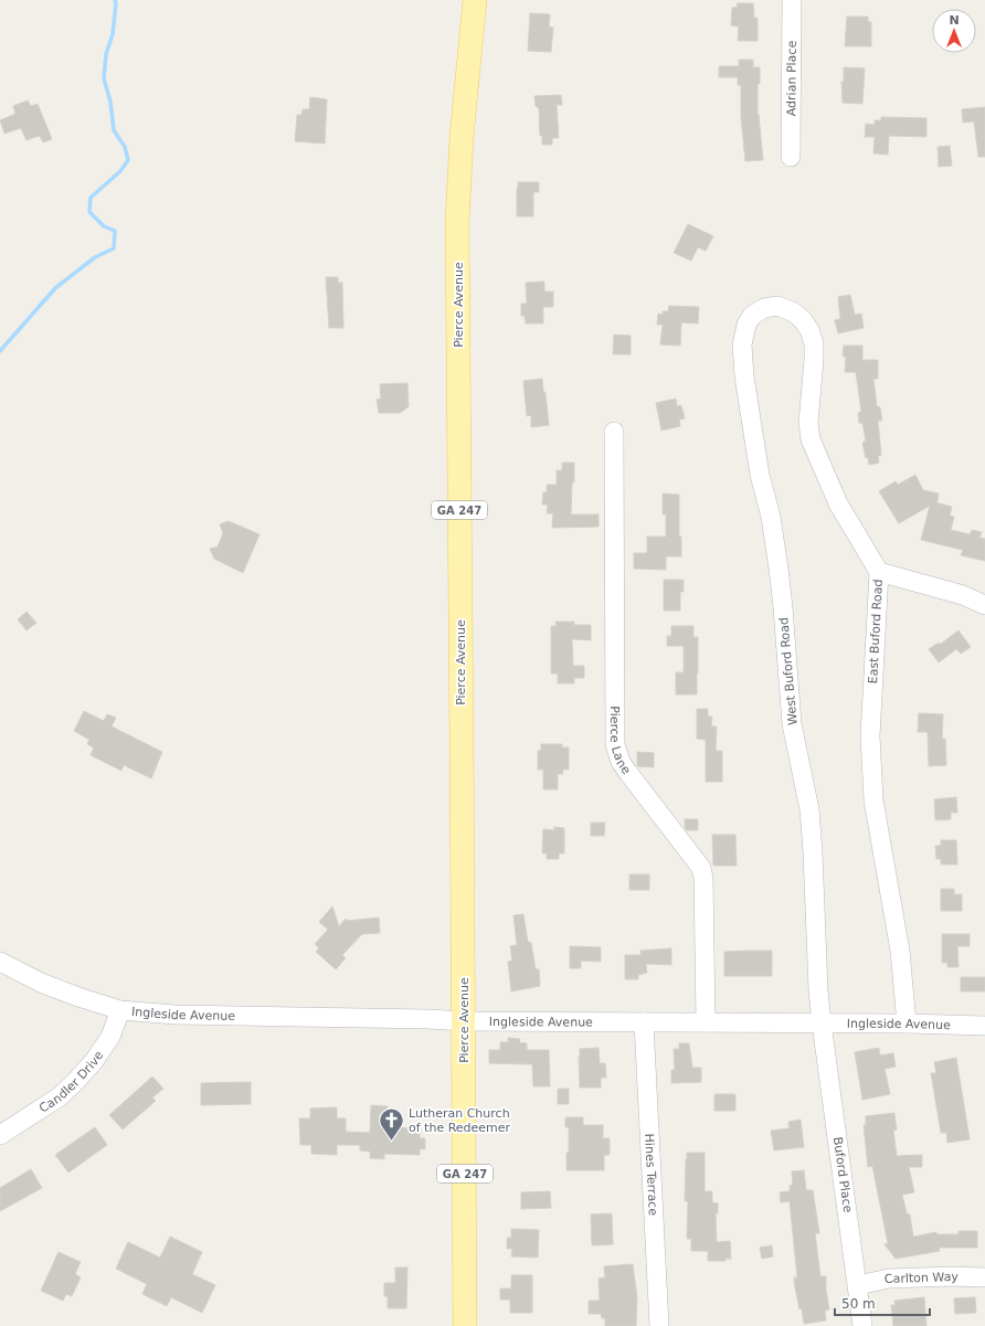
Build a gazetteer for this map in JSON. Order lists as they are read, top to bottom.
{
  "streets": {
    "main road": ["Pierce Avenue", "GA 247"],
    "street": [
      "Adrian Place",
      "East Buford Road",
      "West Buford Road",
      "Pierce Lane",
      "Ingleside Avenue",
      "Candler Drive",
      "Hines Terrace",
      "Buford Place",
      "Carlton Way"
    ]
  },
  "crossings": [
    ["Pierce Avenue", "Ingleside Avenue"],
    ["East Buford Road", "West Buford Road"],
    ["East Buford Road", "Ingleside Avenue"],
    ["West Buford Road", "Ingleside Avenue"],
    ["West Buford Road", "Buford Place"],
    ["Pierce Lane", "Ingleside Avenue"],
    ["Ingleside Avenue", "Candler Drive"],
    ["Ingleside Avenue", "Hines Terrace"],
    ["Ingleside Avenue", "Buford Place"],
    ["Buford Place", "Carlton Way"]
  ],
  "places": {
    "church": ["Lutheran Church of the Redeemer"]
  },
  "scale_bar": "50 m",
  "north": "top"
}
